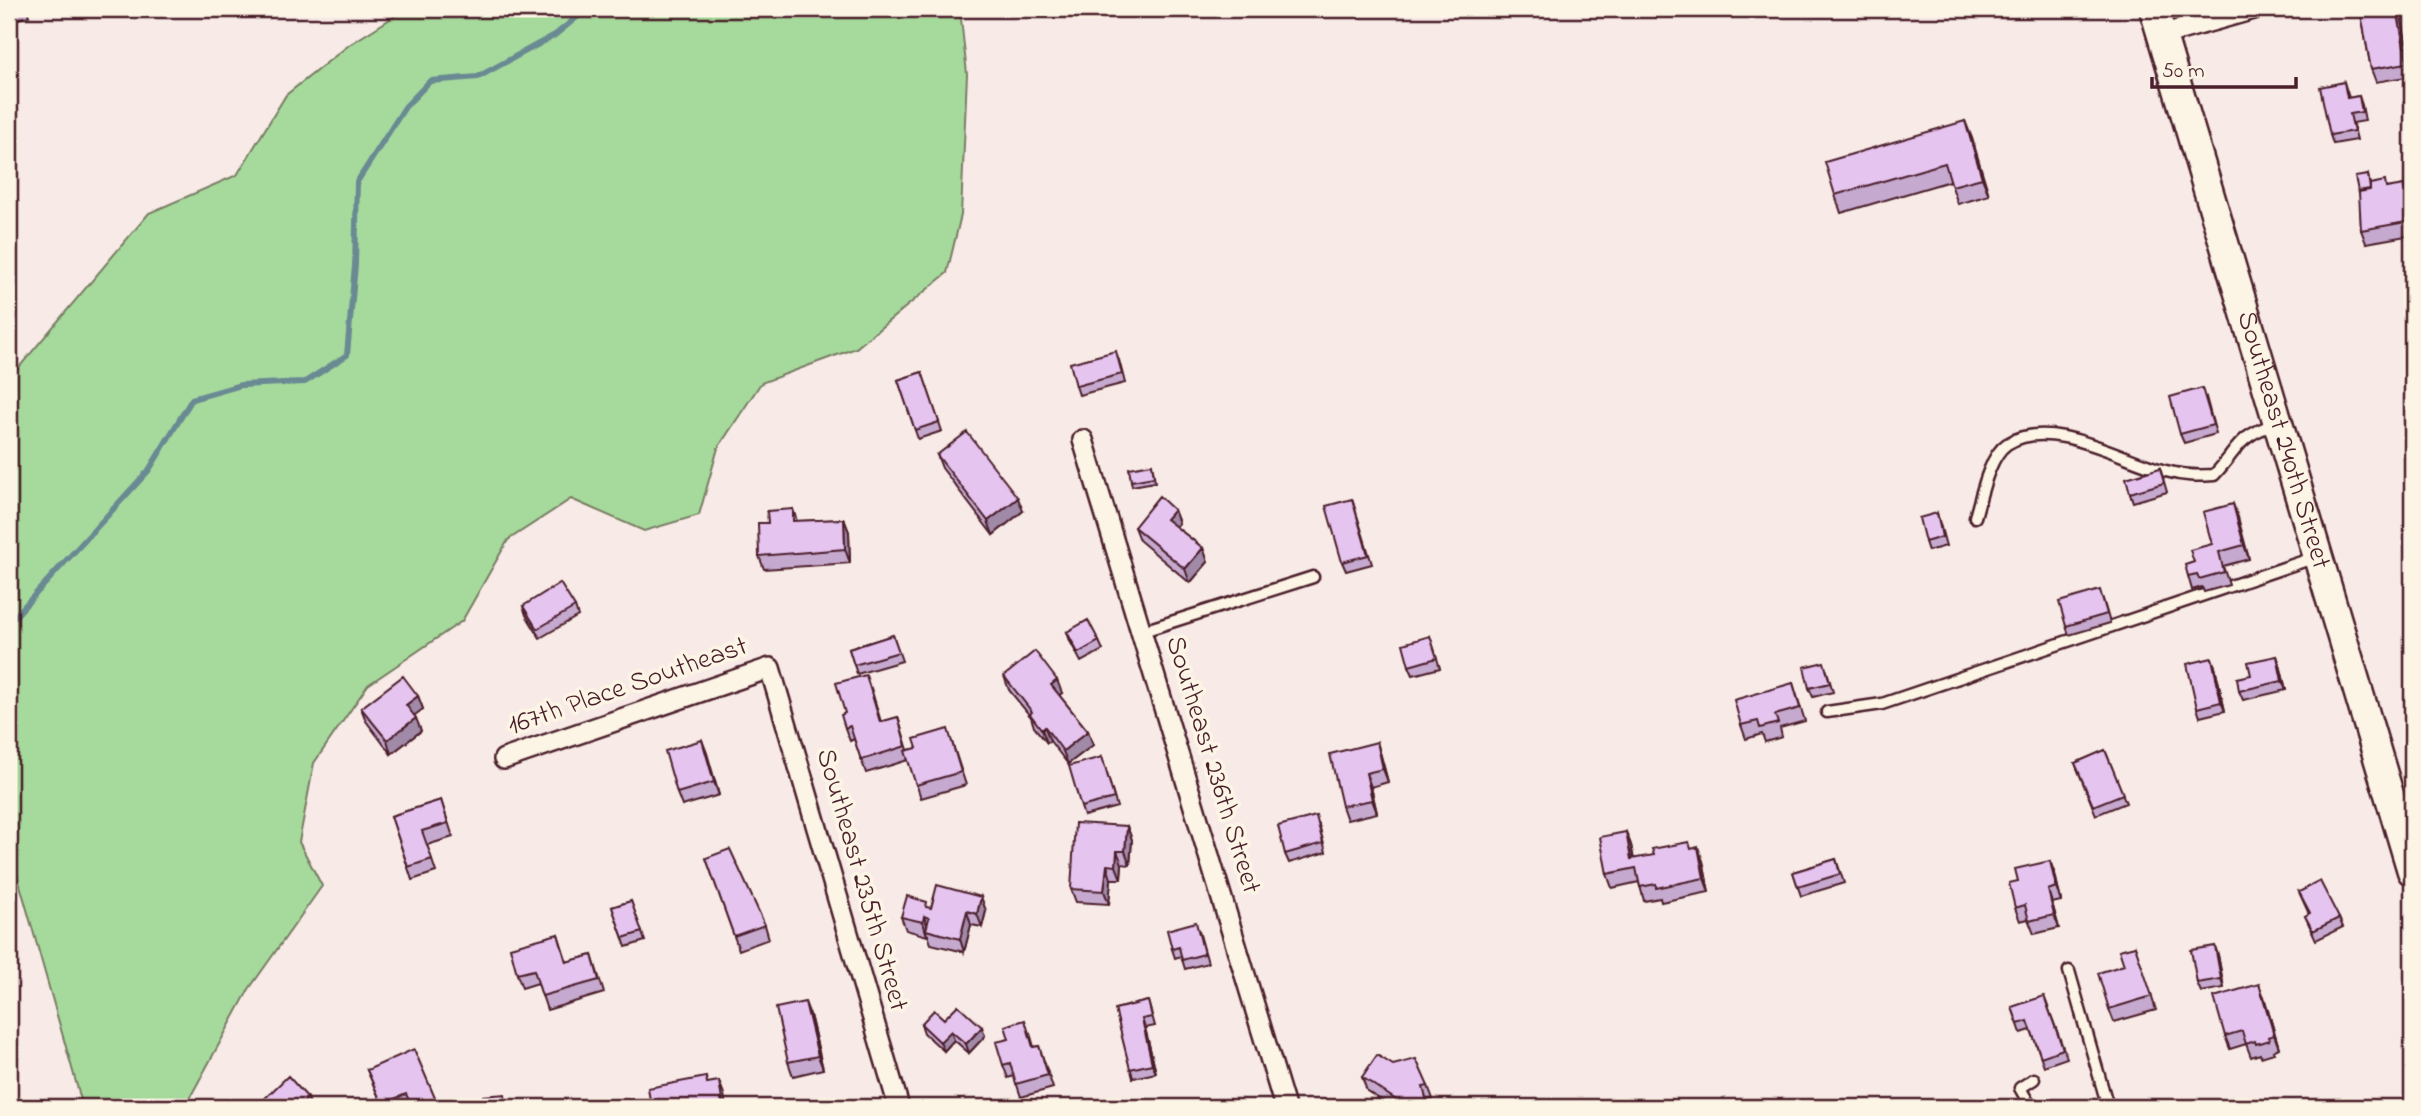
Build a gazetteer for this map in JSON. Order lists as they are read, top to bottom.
{
  "streets": {
    "main road": ["Southeast 240th Street"],
    "street": ["167th Place Southeast", "Southeast 236th Street", "Southeast 235th Street"]
  },
  "crossings": [
    ["167th Place Southeast", "Southeast 235th Street"]
  ],
  "scale_bar": "50 m"
}
